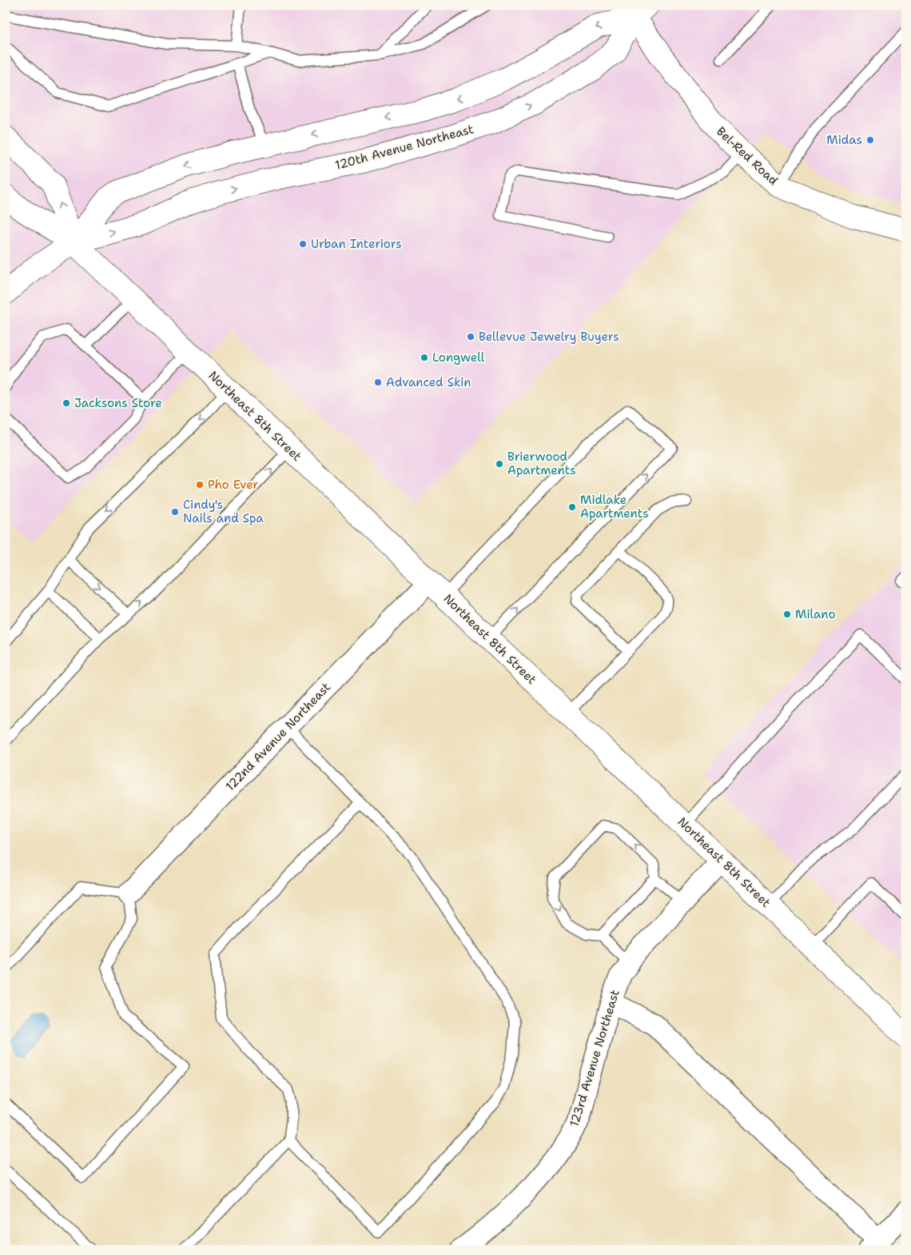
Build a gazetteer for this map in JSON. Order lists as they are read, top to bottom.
{
  "streets": {
    "main road": ["120th Avenue Northeast", "Bel-Red Road", "Northeast 8th Street"],
    "street": ["122nd Avenue Northeast", "123rd Avenue Northeast"]
  },
  "crossings": [
    ["120th Avenue Northeast", "Bel-Red Road"],
    ["120th Avenue Northeast", "Northeast 8th Street"],
    ["Northeast 8th Street", "122nd Avenue Northeast"],
    ["Northeast 8th Street", "123rd Avenue Northeast"]
  ],
  "places": [
    "Midas",
    "Urban Interiors",
    "Bellevue Jewelry Buyers",
    "Longwell",
    "Advanced Skin",
    "Jacksons Store",
    "Brierwood Apartments",
    "Pho Ever",
    "Midlake Apartments",
    "Cindy's Nails and Spa",
    "Milano"
  ]
}
